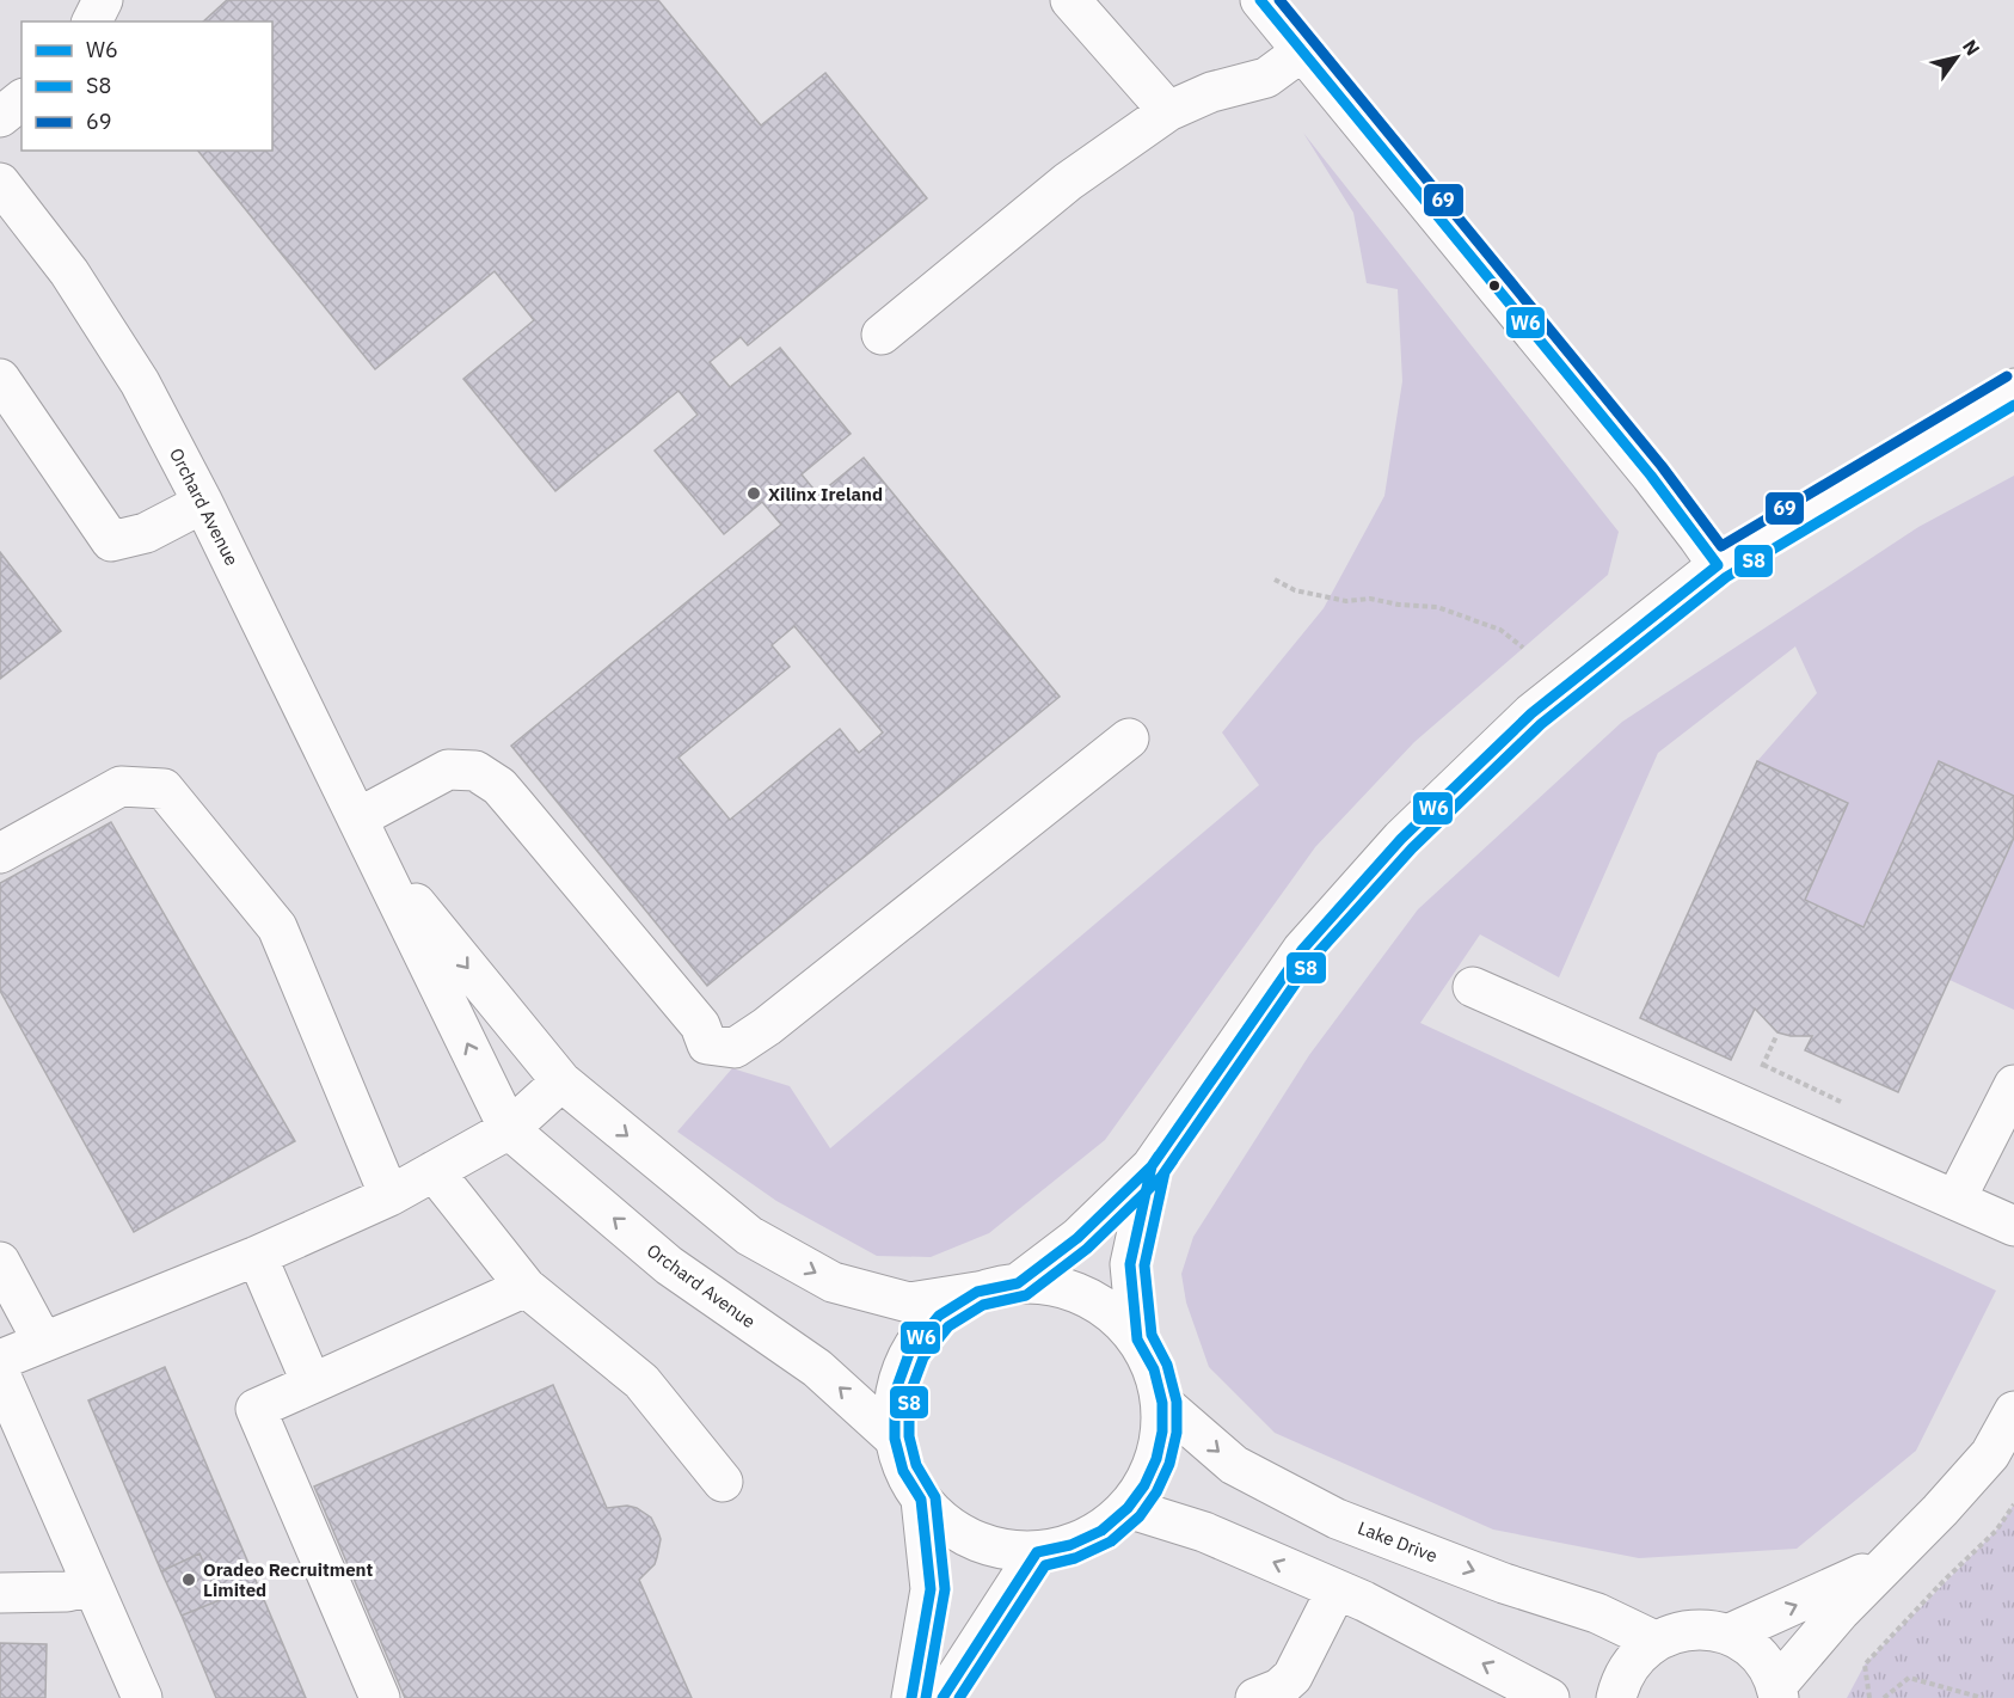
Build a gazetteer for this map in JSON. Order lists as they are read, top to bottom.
{
  "streets": {
    "street": ["Orchard Avenue", "Lake Drive"]
  },
  "places": ["Xilinx Ireland", "Oradeo Recruitment Limited"],
  "lines": ["transit line W6", "transit line 69", "transit line S8"],
  "legend": ["W6", "S8", "69"],
  "north": "top right"
}
